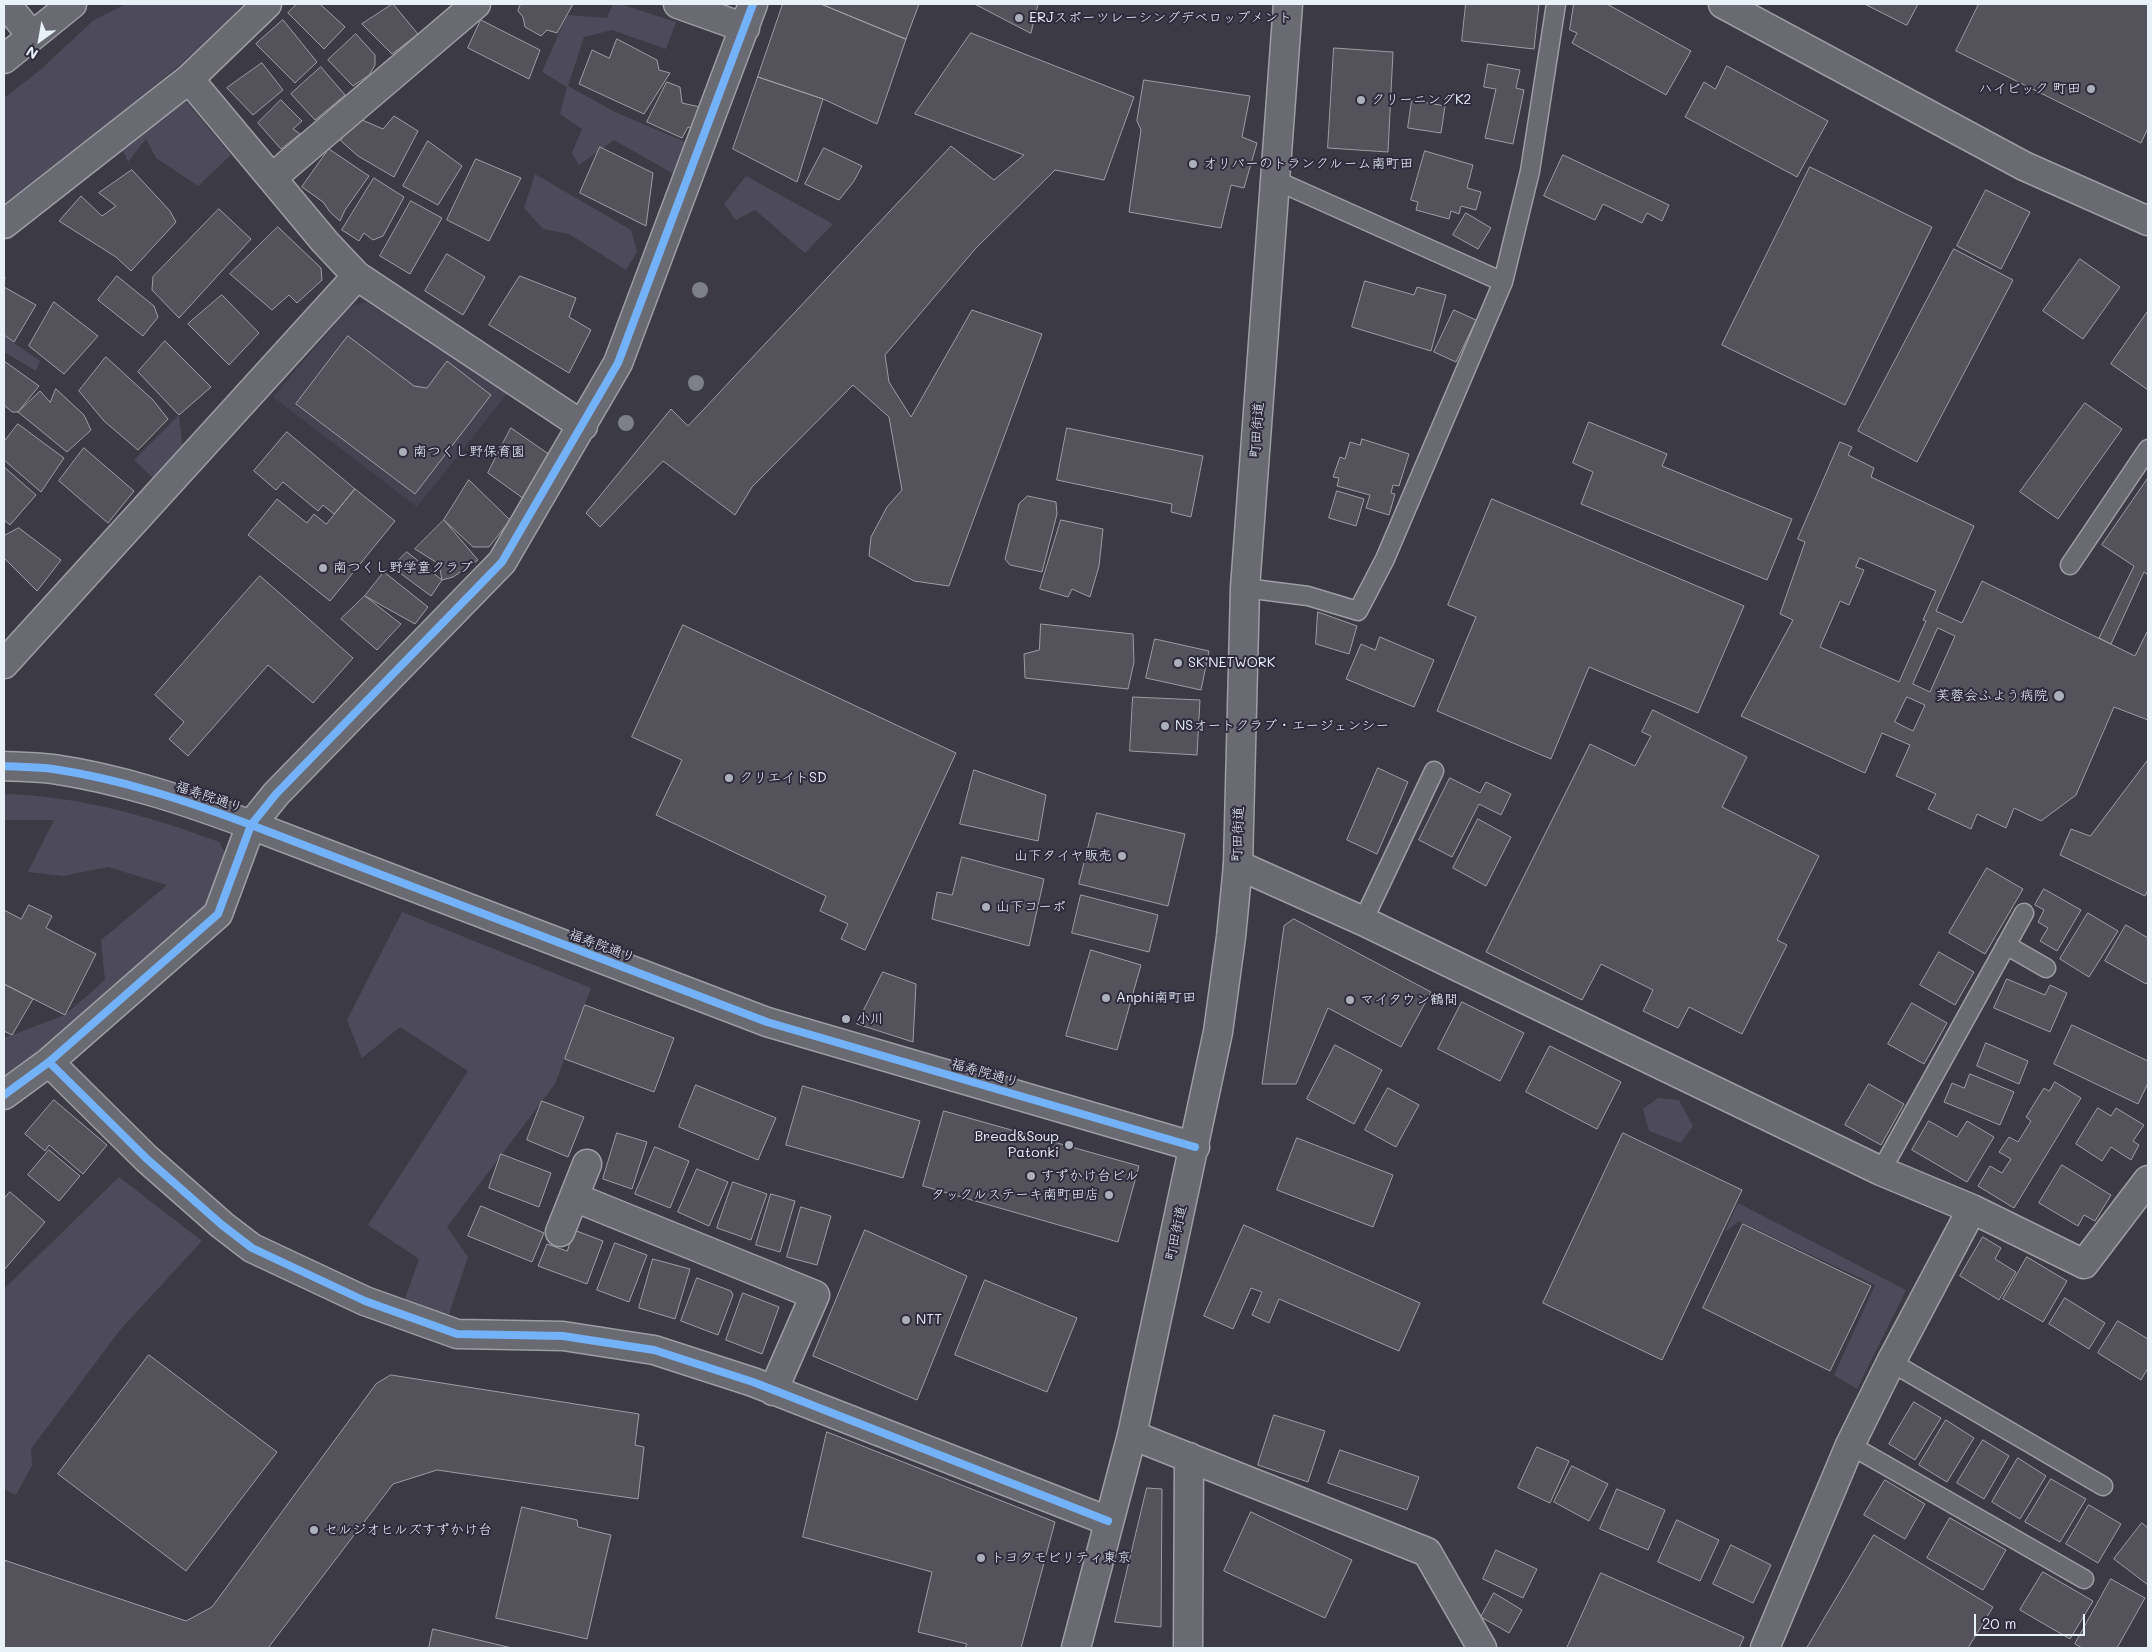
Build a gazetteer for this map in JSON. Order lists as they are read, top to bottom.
{
  "streets": {
    "street": ["町田街道", "福寿院通り"]
  },
  "crossings": [
    ["町田街道", "福寿院通り"]
  ],
  "places": [
    "ERJスポーツレーシングデベロップメント",
    "ハイビック 町田",
    "クリーニングK2",
    "オリバーのトランクルーム南町田",
    "南つくし野保育園",
    "南つくし野学童クラブ",
    "SK’NETWORK",
    "芙蓉会ふよう病院",
    "NSオートクラブ・エージェンシー",
    "クリエイトSD",
    "山下タイヤ販売",
    "山下コーポ",
    "Anphi南町田",
    "マイタウン鶴間",
    "小川",
    "Bread&Soup Patonki",
    "すずかけ台ビル",
    "タックルステーキ南町田店",
    "NTT",
    "セルジオヒルズすずかけ台",
    "トヨタモビリティ東京"
  ],
  "scale_bar": "20 m",
  "north": "bottom left"
}
